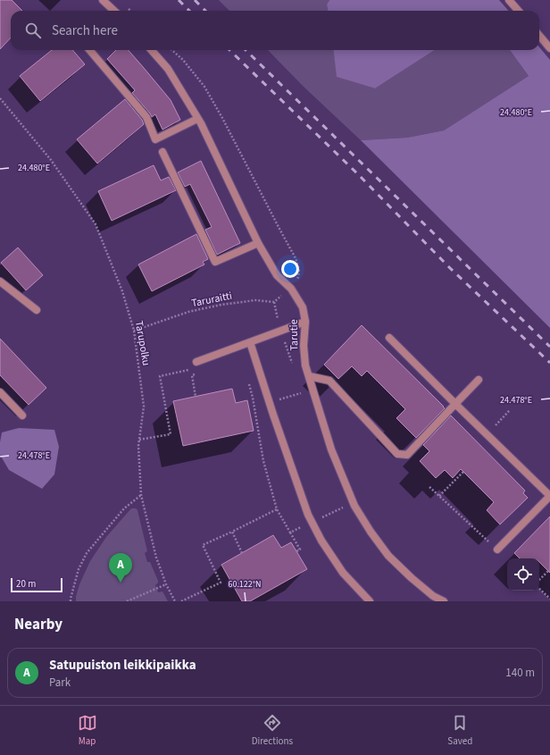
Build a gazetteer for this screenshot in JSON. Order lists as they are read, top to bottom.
{
  "streets": {
    "street": ["Tarutie"],
    "path": ["Taruraitti", "Tarupolku"]
  },
  "crossings": [
    ["Taruraitti", "Tarutie"],
    ["Taruraitti", "Tarupolku"]
  ],
  "scale_bar": "20 m",
  "page": {
    "search": "Search here",
    "pins": "A",
    "scale": "20 m",
    "heading": "Nearby",
    "list": [
      {
        "mark": "A",
        "name": "Satupuiston leikkipaikka",
        "note": "Park",
        "value": "140 m"
      }
    ],
    "nav": ["Map", "Directions", "Saved"]
  },
  "coordinates": ["24.480°E", "24.478°E", "60.122°N"]
}
